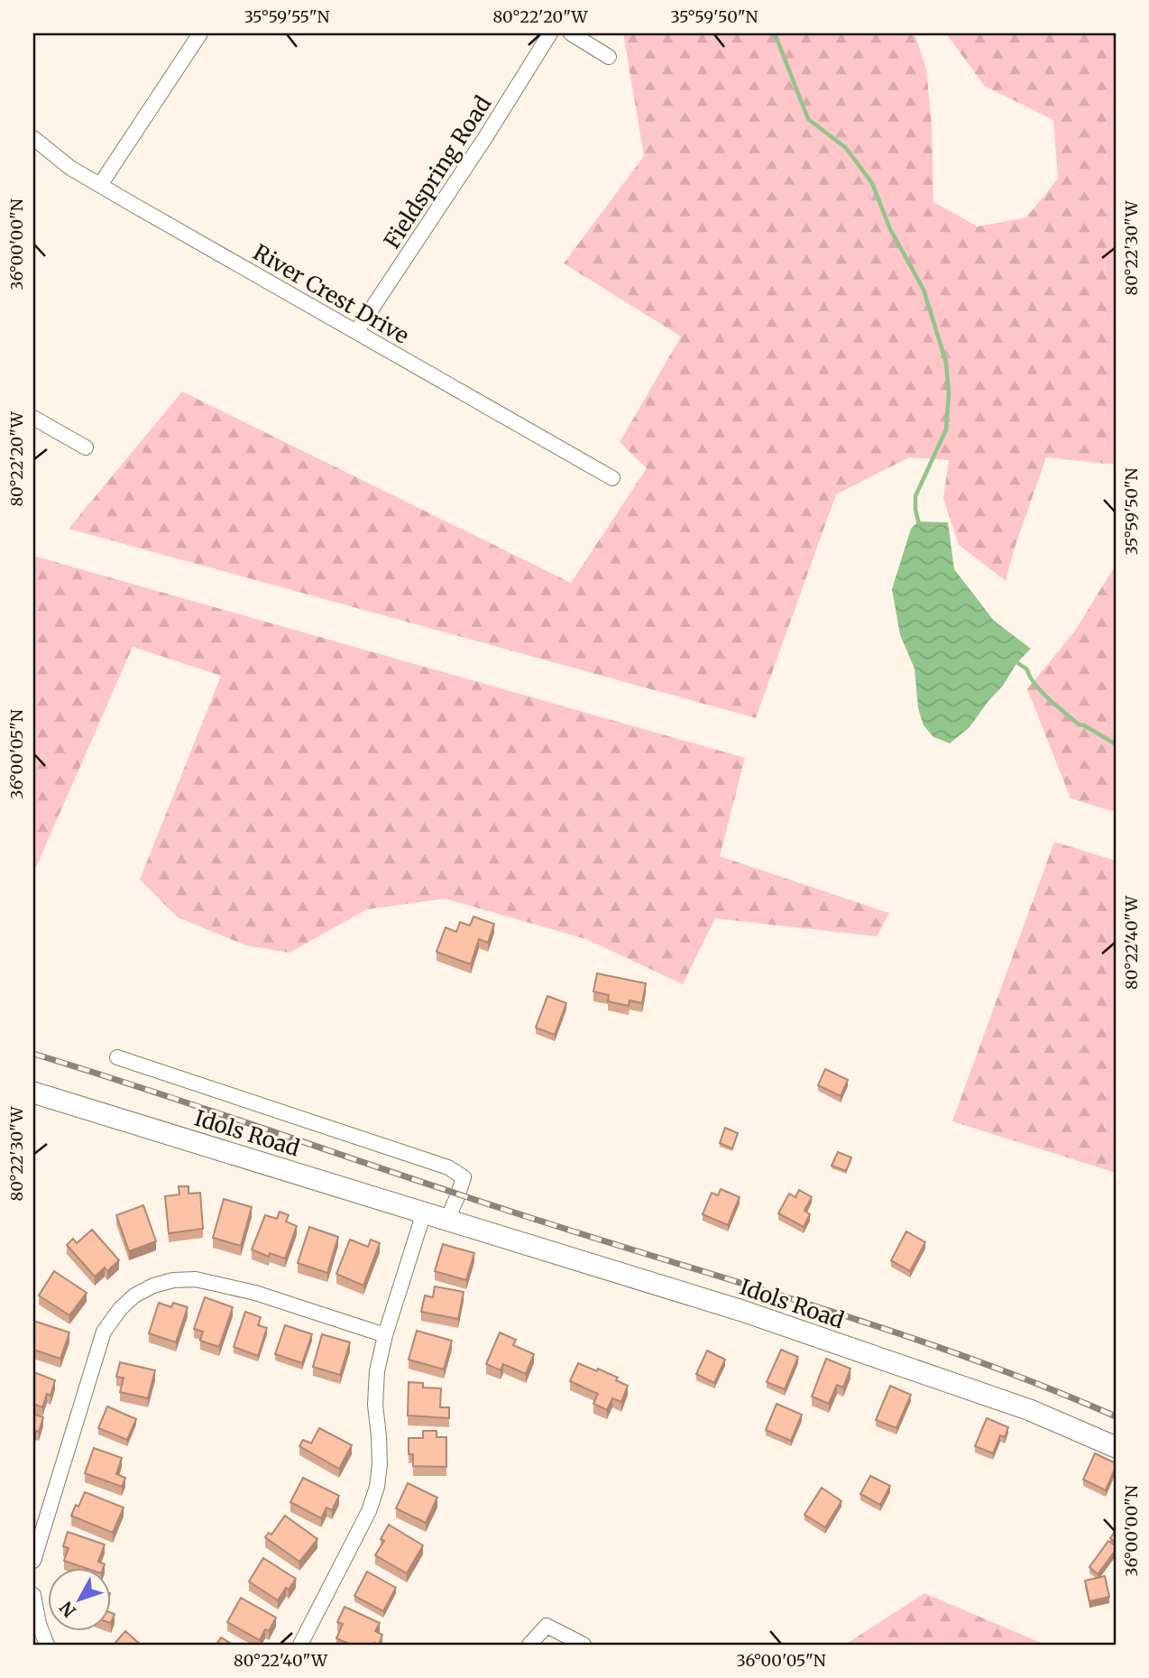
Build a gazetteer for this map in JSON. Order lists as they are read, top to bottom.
{
  "streets": {
    "street": ["Fieldspring Road", "River Crest Drive", "Idols Road"]
  },
  "crossings": [
    ["Fieldspring Road", "River Crest Drive"]
  ],
  "north": "bottom left",
  "coordinates": [
    "35°59'55\"N",
    "80°22'20\"W",
    "35°59'50\"N",
    "36°00'00\"N",
    "80°22'30\"W",
    "36°00'05\"N",
    "80°22'40\"W"
  ]
}
